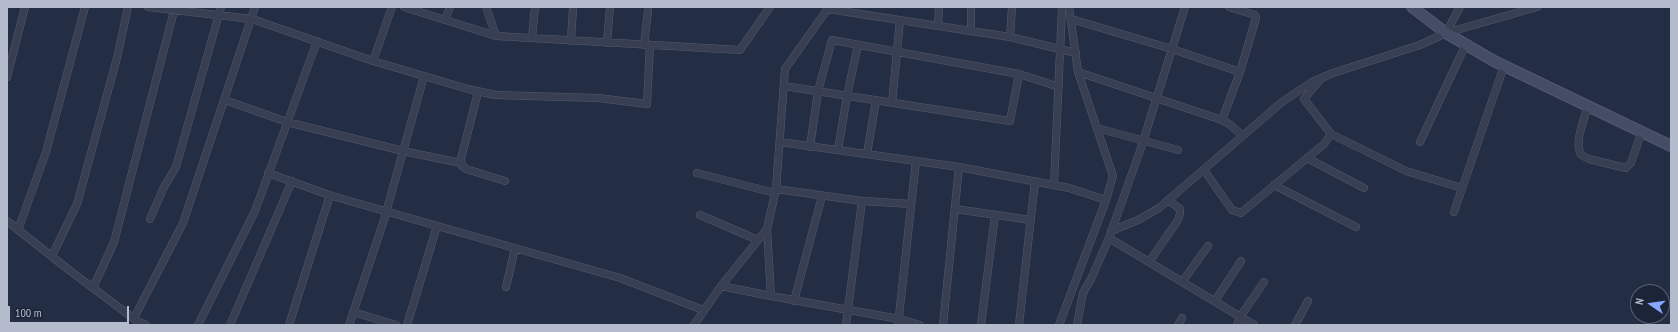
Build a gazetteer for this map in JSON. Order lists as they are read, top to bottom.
{
  "scale_bar": "100 m",
  "north": "left"
}
